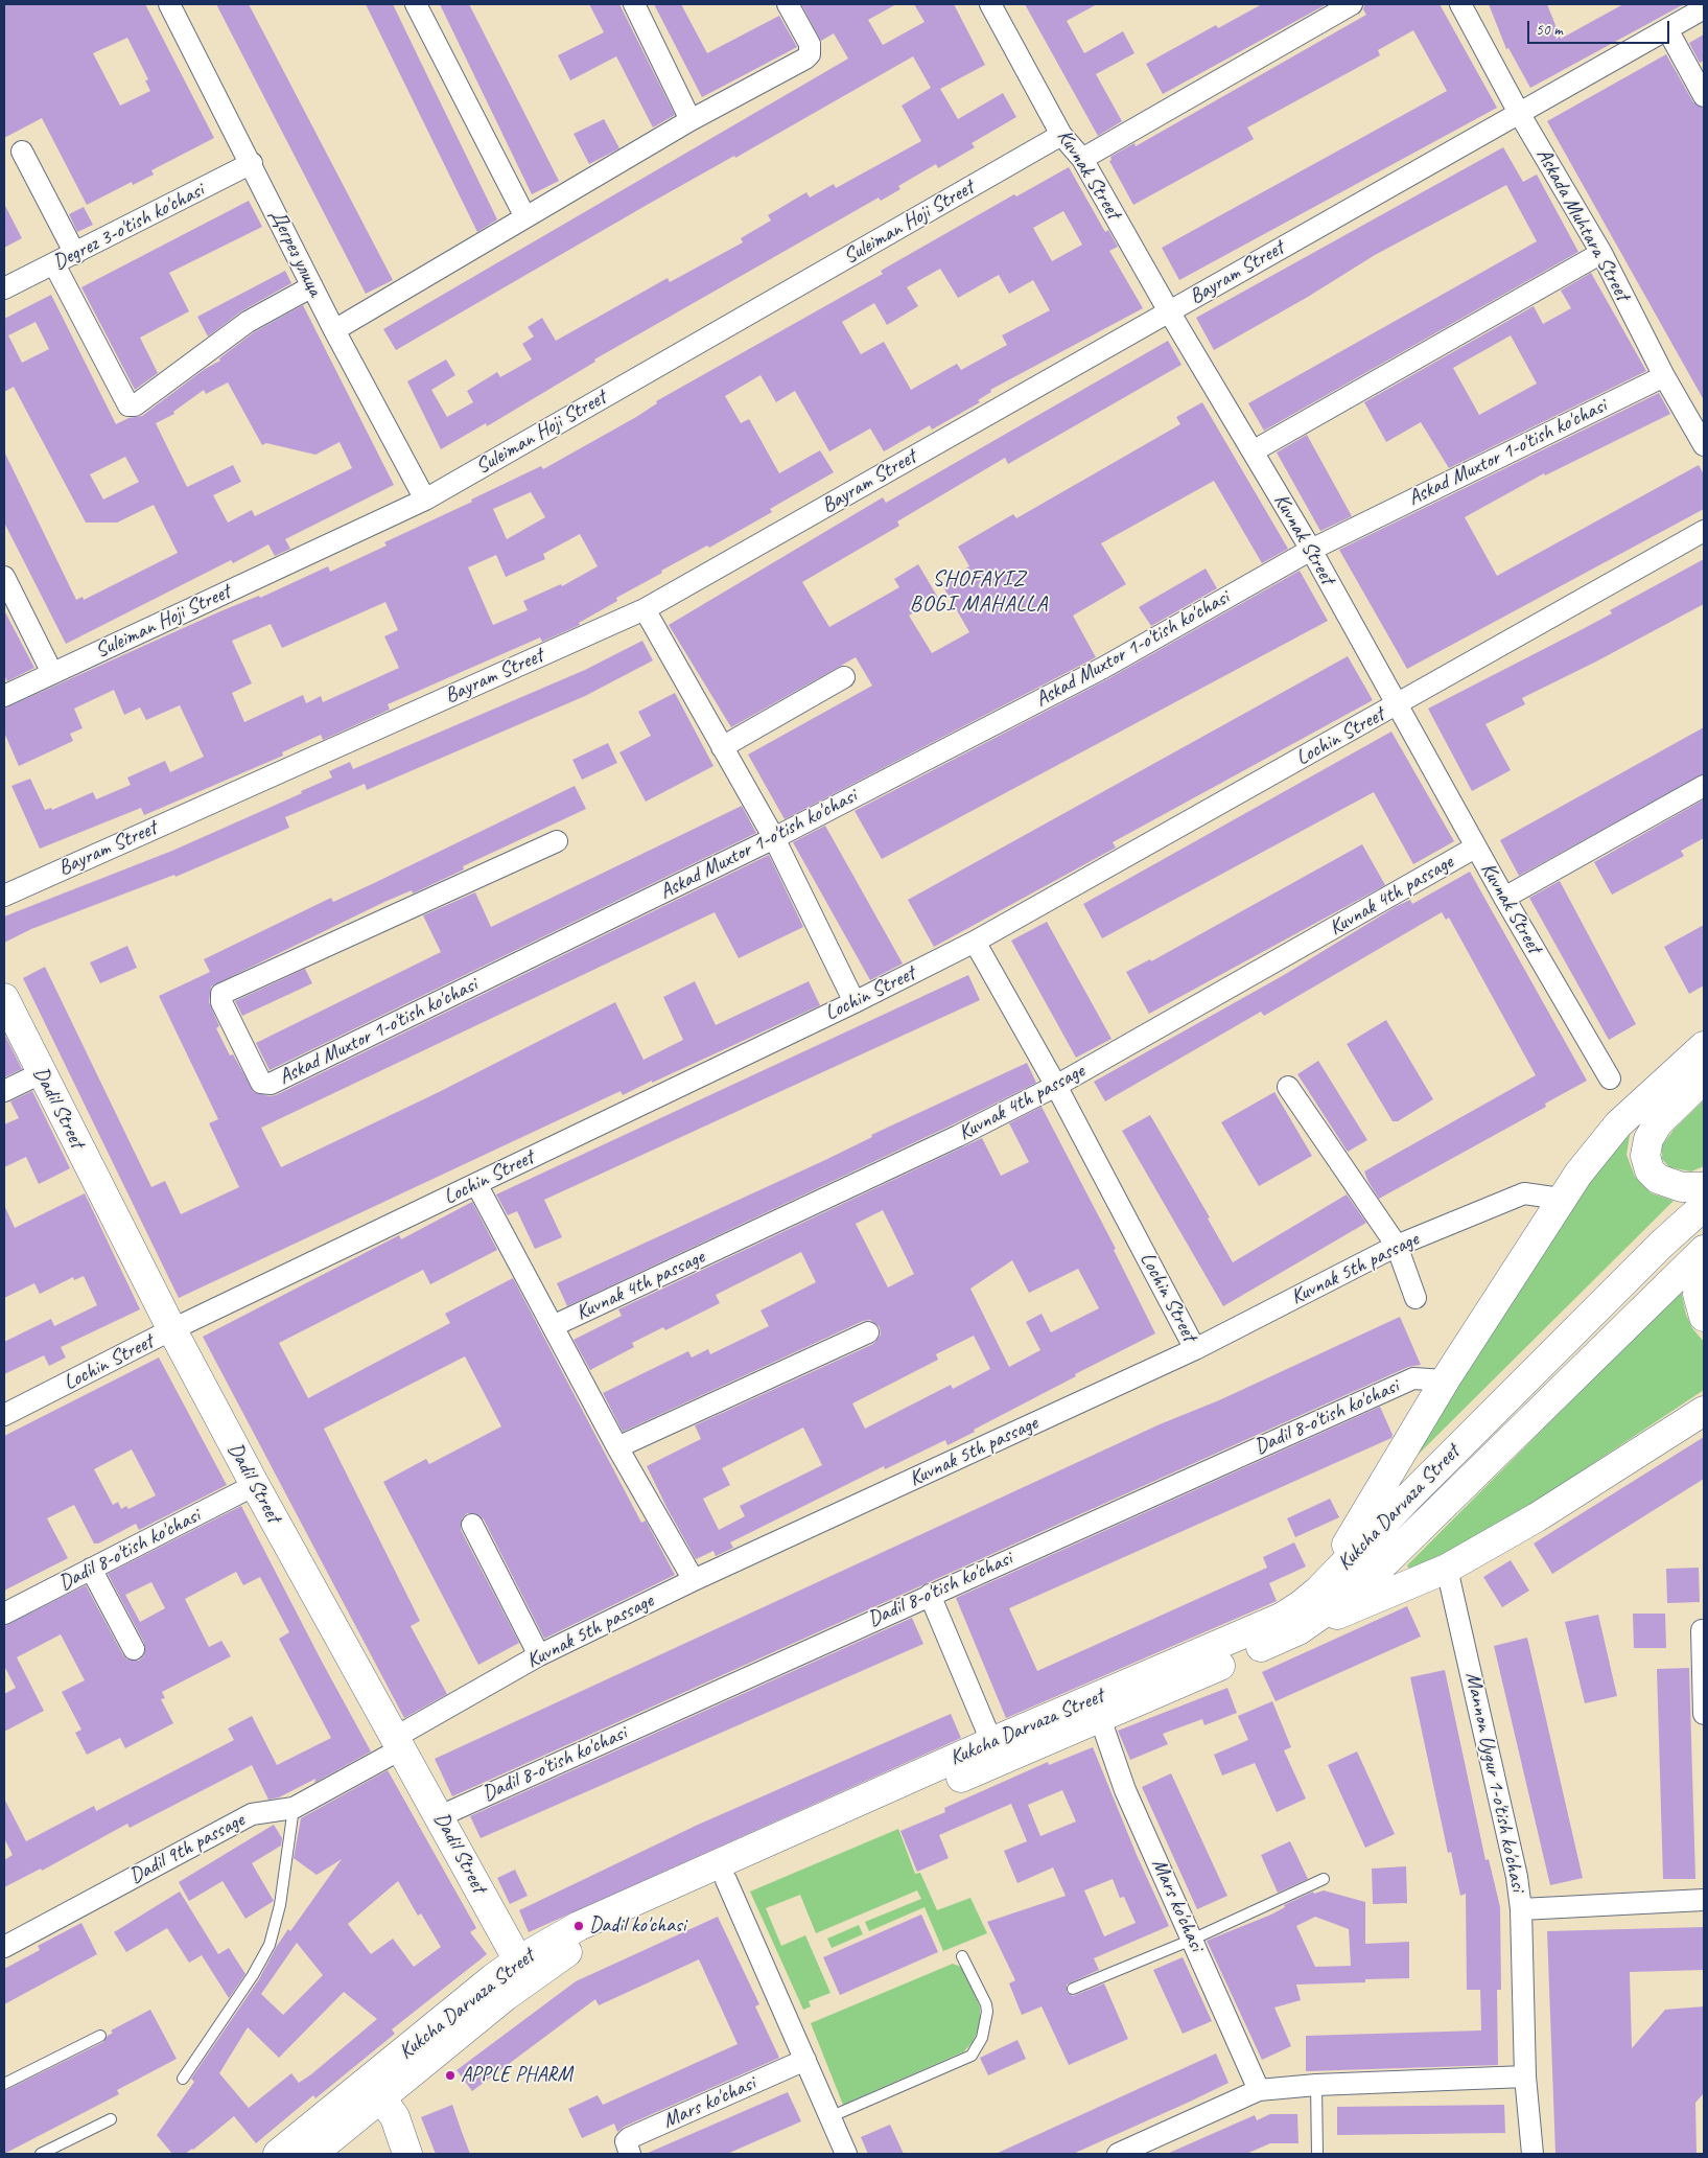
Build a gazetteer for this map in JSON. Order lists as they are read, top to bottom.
{
  "streets": {
    "main road": ["Dadil Street", "Kukcha Darvaza Street"],
    "street": [
      "Kuvnаk Street",
      "Suleiman Hoji Street",
      "Askada Muhtara Street",
      "Degrez 3-o'tish ko'chasi",
      "Дегрез улица",
      "Bayram Street",
      "Askad Muxtor 1-o'tish ko'chasi",
      "Lochin Street",
      "Kuvnak 4th passage",
      "Kuvnak 5th passage",
      "Dadil 8-o'tish ko'chasi",
      "Mannon Uygur 1-o'tish ko'chasi",
      "Dadil 9th passage",
      "Mars ko'chasi"
    ]
  },
  "crossings": [
    ["Kuvnаk Street", "Suleiman Hoji Street"],
    ["Kuvnаk Street", "Bayram Street"],
    ["Kuvnаk Street", "Askad Muxtor 1-o'tish ko'chasi"],
    ["Kuvnаk Street", "Lochin Street"],
    ["Kuvnаk Street", "Kuvnak 4th passage"],
    ["Suleiman Hoji Street", "Дегрез улица"],
    ["Askada Muhtara Street", "Bayram Street"],
    ["Askada Muhtara Street", "Askad Muxtor 1-o'tish ko'chasi"],
    ["Degrez 3-o'tish ko'chasi", "Дегрез улица"],
    ["Lochin Street", "Kuvnak 4th passage"],
    ["Lochin Street", "Dadil Street"],
    ["Lochin Street", "Kuvnak 5th passage"],
    ["Dadil Street", "Kuvnak 5th passage"],
    ["Dadil Street", "Dadil 8-o'tish ko'chasi"],
    ["Dadil Street", "Kukcha Darvaza Street"],
    ["Dadil Street", "Dadil 9th passage"],
    ["Kuvnak 5th passage", "Dadil 9th passage"],
    ["Kukcha Darvaza Street", "Mars ko'chasi"]
  ],
  "districts": ["SHOFAYIZ BOGI MAHALLA"],
  "places": ["Dadil ko'chasi", "APPLE PHARM"],
  "scale_bar": "50 m"
}
